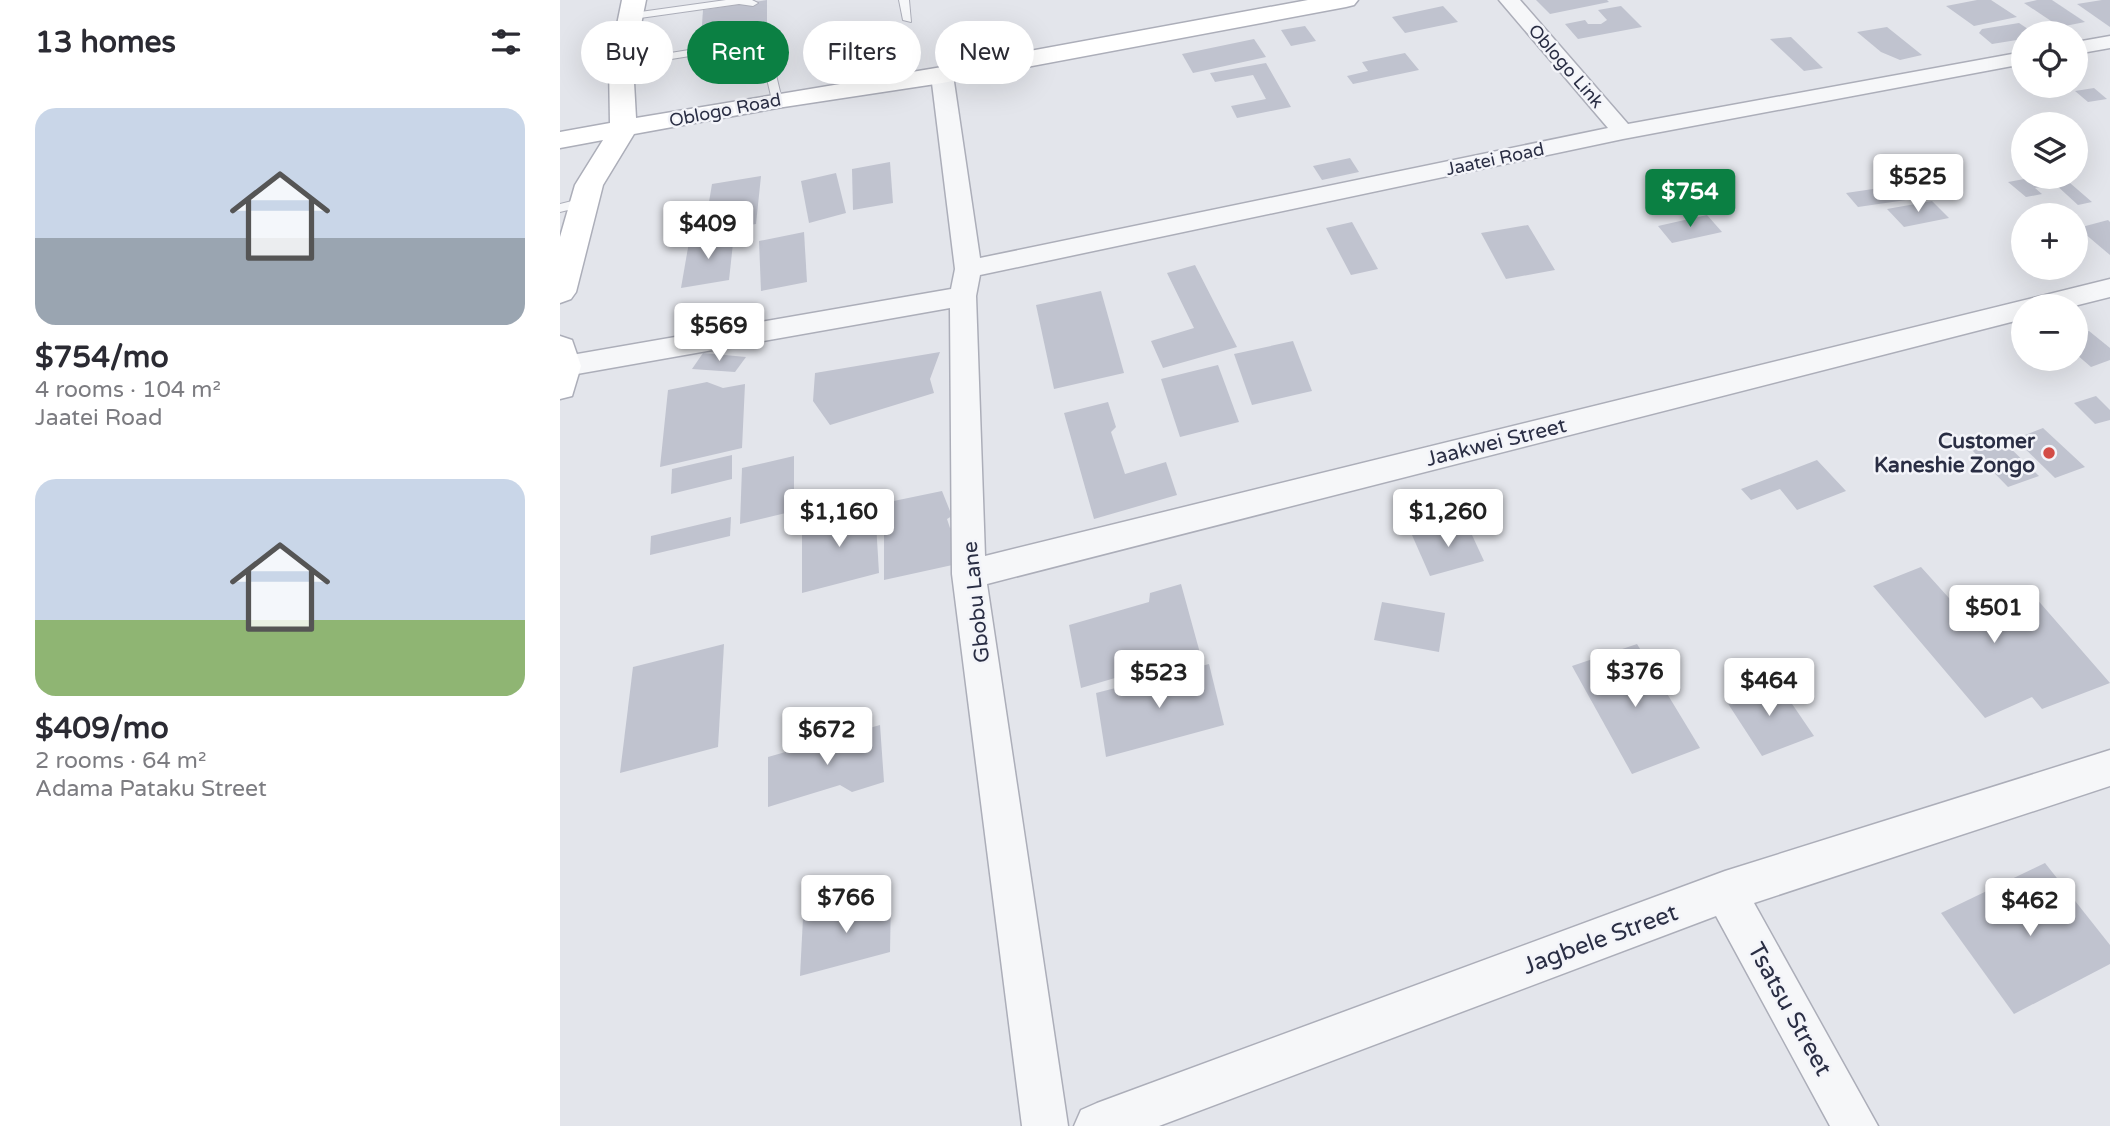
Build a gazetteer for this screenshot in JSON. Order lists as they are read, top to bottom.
{
  "streets": {
    "main road": ["Oblogo Road"],
    "street": [
      "Oblogo Link",
      "Jaatei Road",
      "Jaakwei Street",
      "Gbobu Lane",
      "Jagbele Street",
      "Tsatsu Street"
    ]
  },
  "crossings": [
    ["Oblogo Link", "Jaatei Road"],
    ["Jaatei Road", "Gbobu Lane"],
    ["Jaakwei Street", "Gbobu Lane"],
    ["Jagbele Street", "Tsatsu Street"]
  ],
  "places": ["Customer Kaneshie Zongo"],
  "page": {
    "heading": "13 homes",
    "map_buttons": ["+", "−"],
    "chip": [
      "Buy",
      "Rent",
      "Filters",
      "New"
    ],
    "list": [
      {
        "name": "$754/mo",
        "note": "4 rooms · 104 m² · Jaatei Road"
      },
      {
        "name": "$409/mo",
        "note": "2 rooms · 64 m² · Adama Pataku Street"
      }
    ],
    "price": [
      "$525",
      "$754",
      "$409",
      "$569",
      "$1,160",
      "$1,260",
      "$501",
      "$376",
      "$523",
      "$464",
      "$672",
      "$766",
      "$462"
    ]
  }
}
